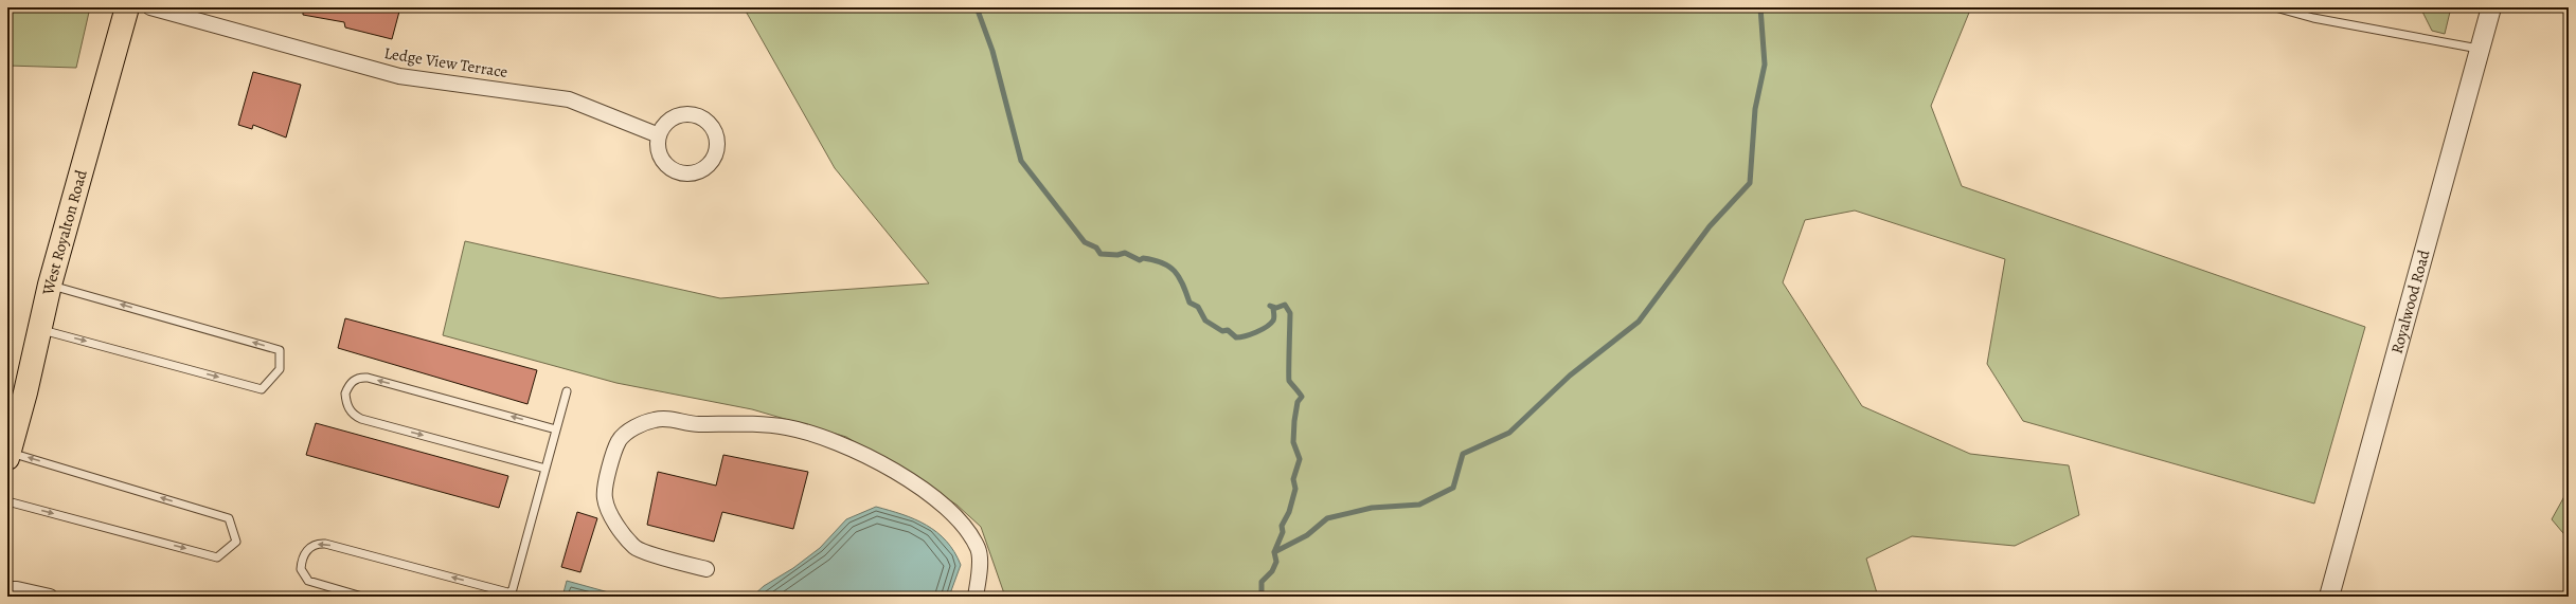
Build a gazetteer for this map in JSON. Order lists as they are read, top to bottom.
{
  "streets": {
    "main road": ["West Royalton Road"],
    "street": ["Ledge View Terrace", "Royalwood Road"]
  }
}
